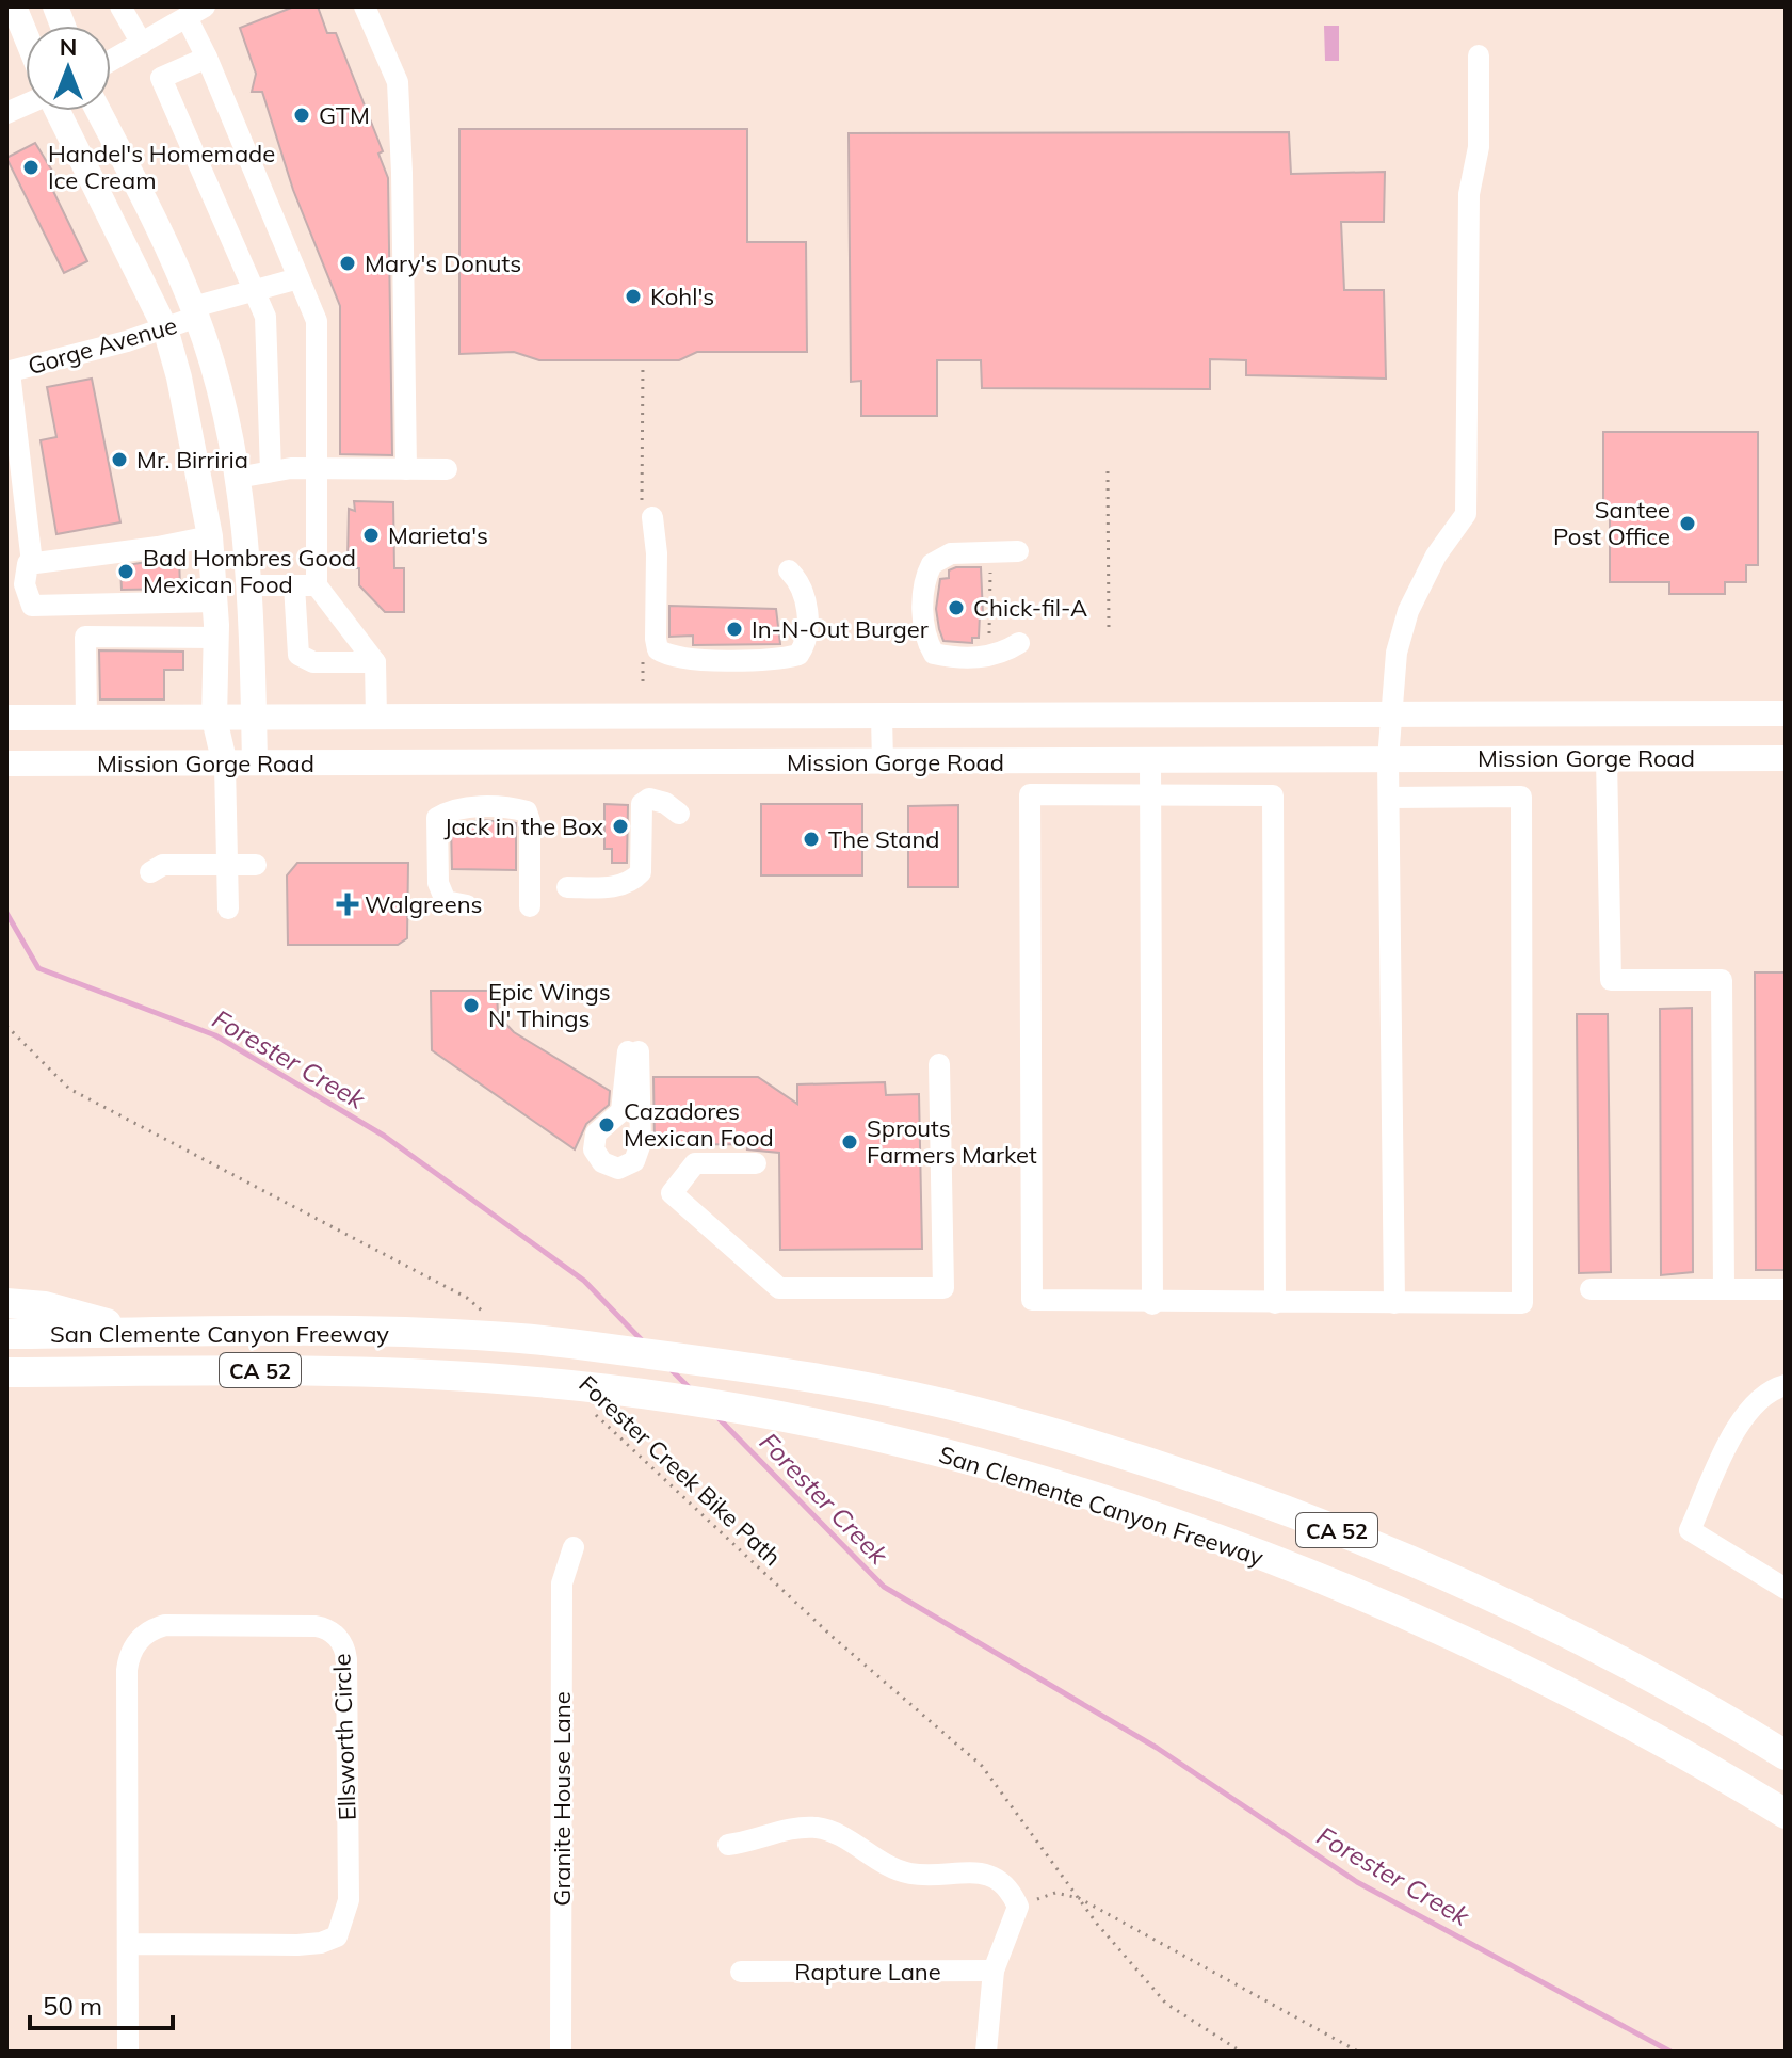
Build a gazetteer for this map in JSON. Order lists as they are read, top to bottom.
{
  "streets": {
    "highway": ["San Clemente Canyon Freeway", "CA 52"],
    "main road": ["Mission Gorge Road"],
    "street": [
      "Gorge Avenue",
      "Ellsworth Circle",
      "Granite House Lane",
      "Rapture Lane"
    ],
    "path": ["Forester Creek Bike Path"]
  },
  "water": ["Forester Creek"],
  "places": {
    "other": [
      "GTM",
      "Handel's Homemade Ice Cream",
      "Mary's Donuts",
      "Kohl's",
      "Mr. Birriria",
      "Santee Post Office",
      "Marieta's",
      "Bad Hombres Good Mexican Food",
      "Chick-fil-A",
      "In-N-Out Burger",
      "Jack in the Box",
      "The Stand",
      "Epic Wings N' Things",
      "Cazadores Mexican Food",
      "Sprouts Farmers Market"
    ],
    "health": ["Walgreens"]
  },
  "scale_bar": "50 m",
  "north": "top"
}
